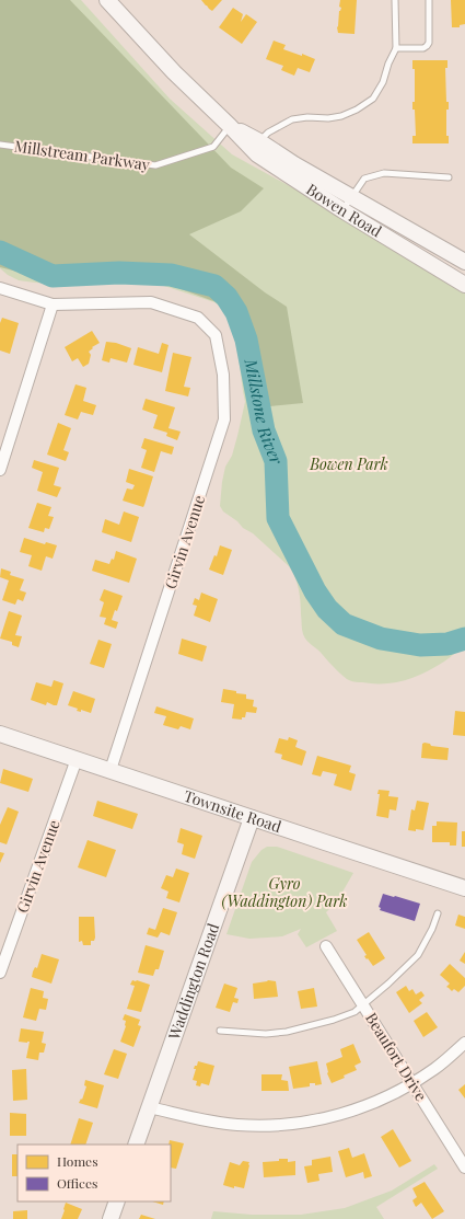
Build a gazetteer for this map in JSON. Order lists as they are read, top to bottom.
{
  "streets": {
    "street": [
      "Bowen Road",
      "Girvin Avenue",
      "Townsite Road",
      "Waddington Road",
      "Beaufort Drive"
    ],
    "lane": ["Millstream Parkway"]
  },
  "crossings": [
    ["Millstream Parkway", "Bowen Road"],
    ["Girvin Avenue", "Townsite Road"],
    ["Townsite Road", "Waddington Road"]
  ],
  "water": ["Millstone River"],
  "parks": ["Bowen Park", "Gyro (Waddington) Park"],
  "legend": ["Homes", "Offices"]
}
